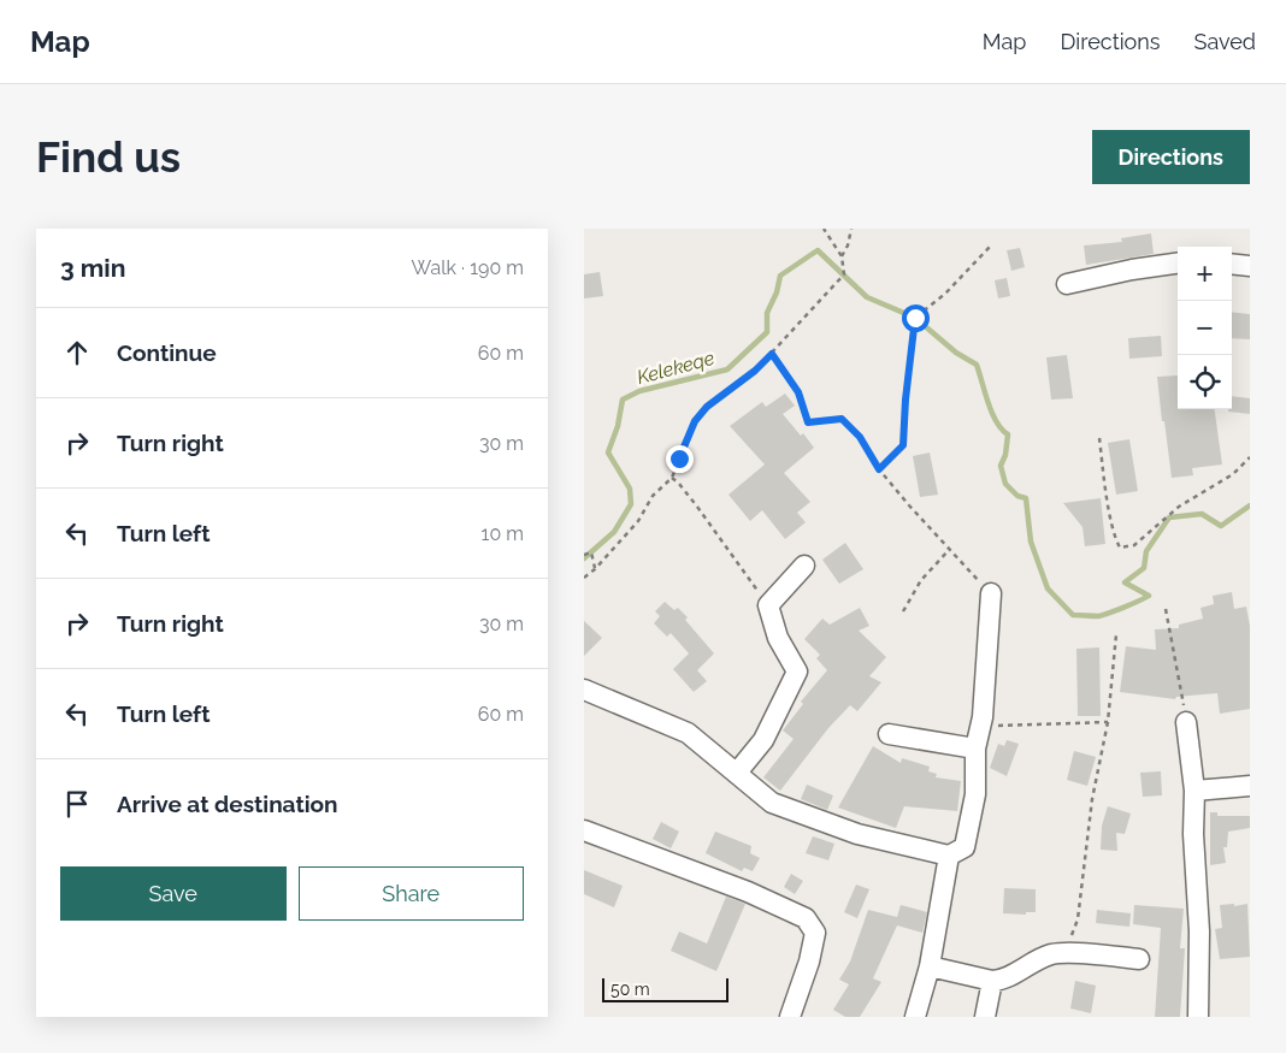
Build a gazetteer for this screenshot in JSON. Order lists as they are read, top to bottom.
{
  "water": ["Kelekeqe"],
  "scale_bar": "50 m",
  "page": {
    "header": "Map",
    "nav": ["Map", "Directions", "Saved"],
    "buttons": [
      "Directions",
      ["Save", "Share"]
    ],
    "title": "Find us",
    "heading": ["3 min", "Walk · 190 m"],
    "map_buttons": ["+", "−"],
    "list": [
      ["Continue", "60 m"],
      ["Turn right", "30 m"],
      ["Turn left", "10 m"],
      ["Turn right", "30 m"],
      ["Turn left", "60 m"],
      "Arrive at destination"
    ],
    "scale": "50 m"
  }
}
